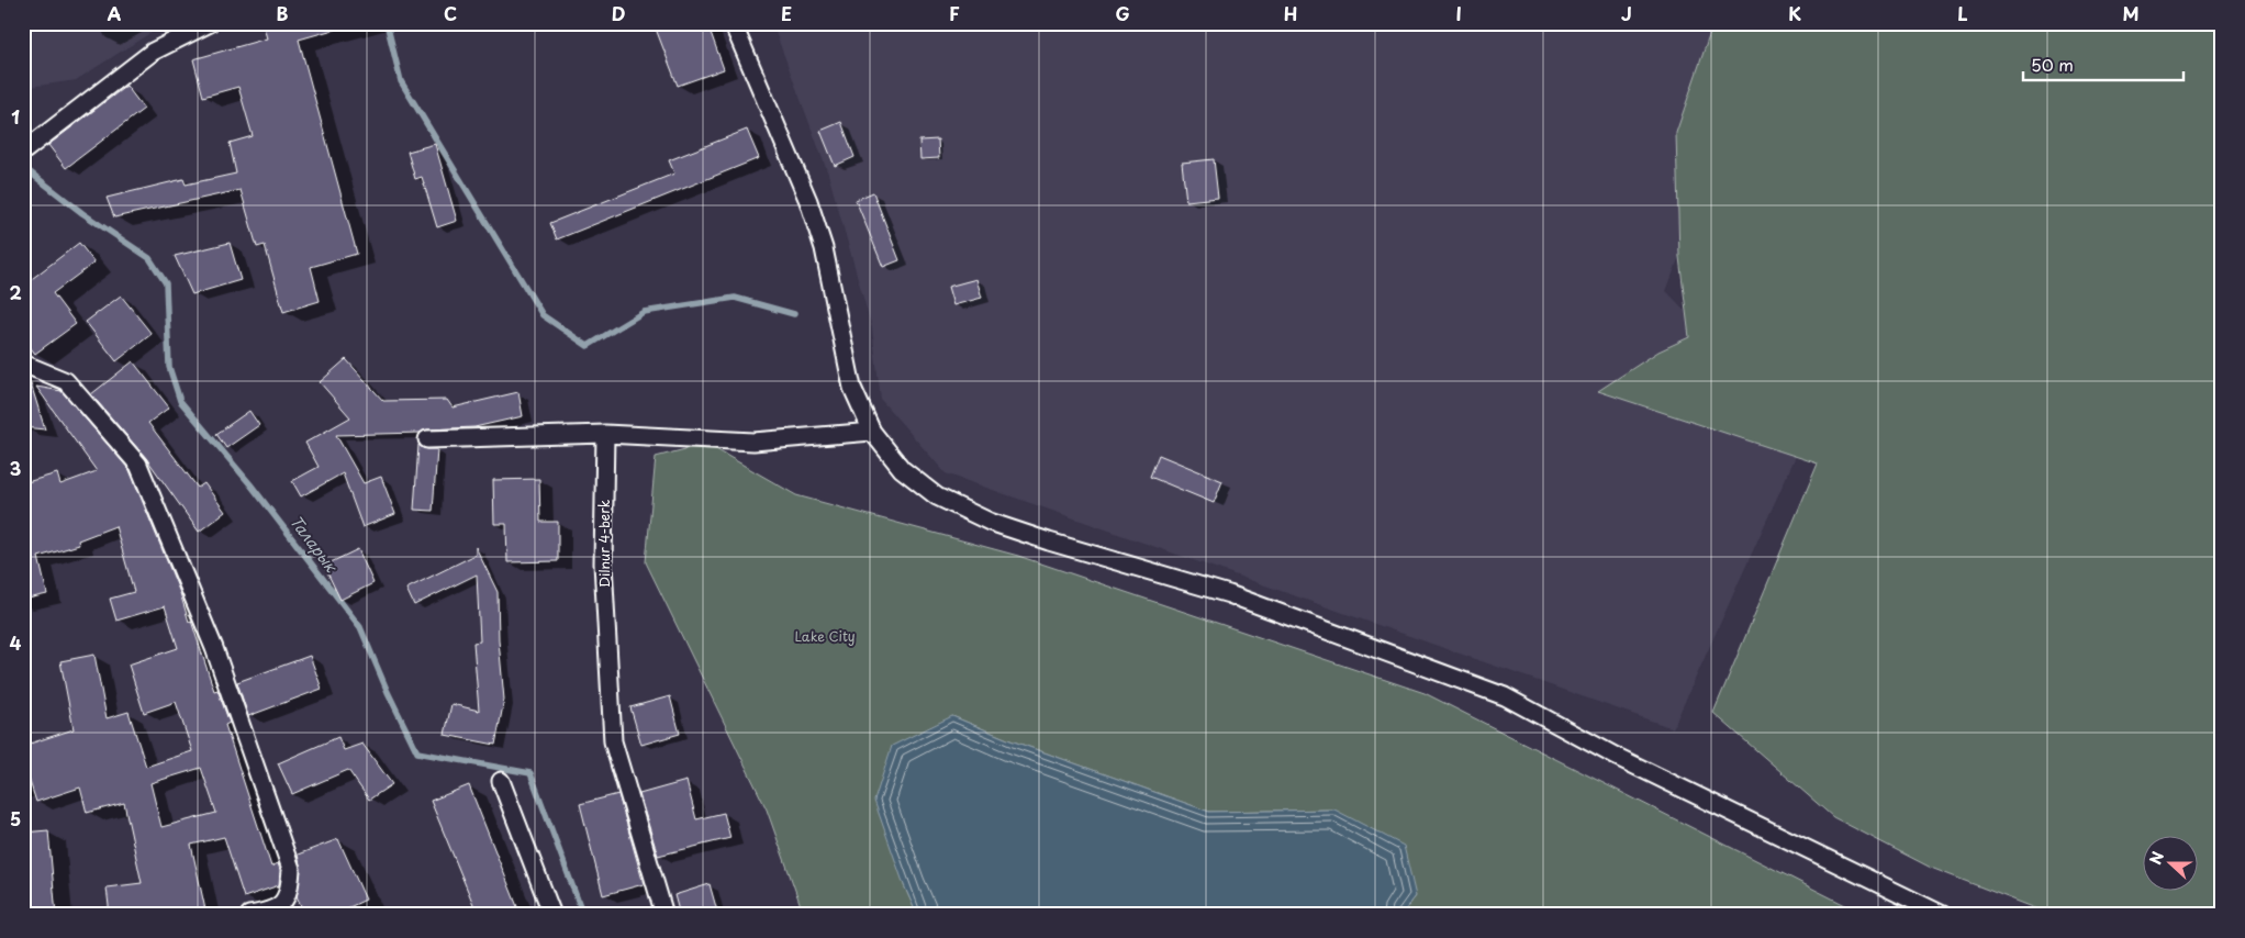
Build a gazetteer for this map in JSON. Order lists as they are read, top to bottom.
{
  "streets": {
    "street": ["Dilnur 4-berk"]
  },
  "water": ["Таларык"],
  "parks": ["Lake City"],
  "scale_bar": "50 m",
  "north": "left",
  "grid": {
    "columns": [
      "A",
      "B",
      "C",
      "D",
      "E",
      "F",
      "G",
      "H",
      "I",
      "J",
      "K",
      "L",
      "M"
    ],
    "rows": [
      "1",
      "2",
      "3",
      "4",
      "5"
    ]
  }
}
